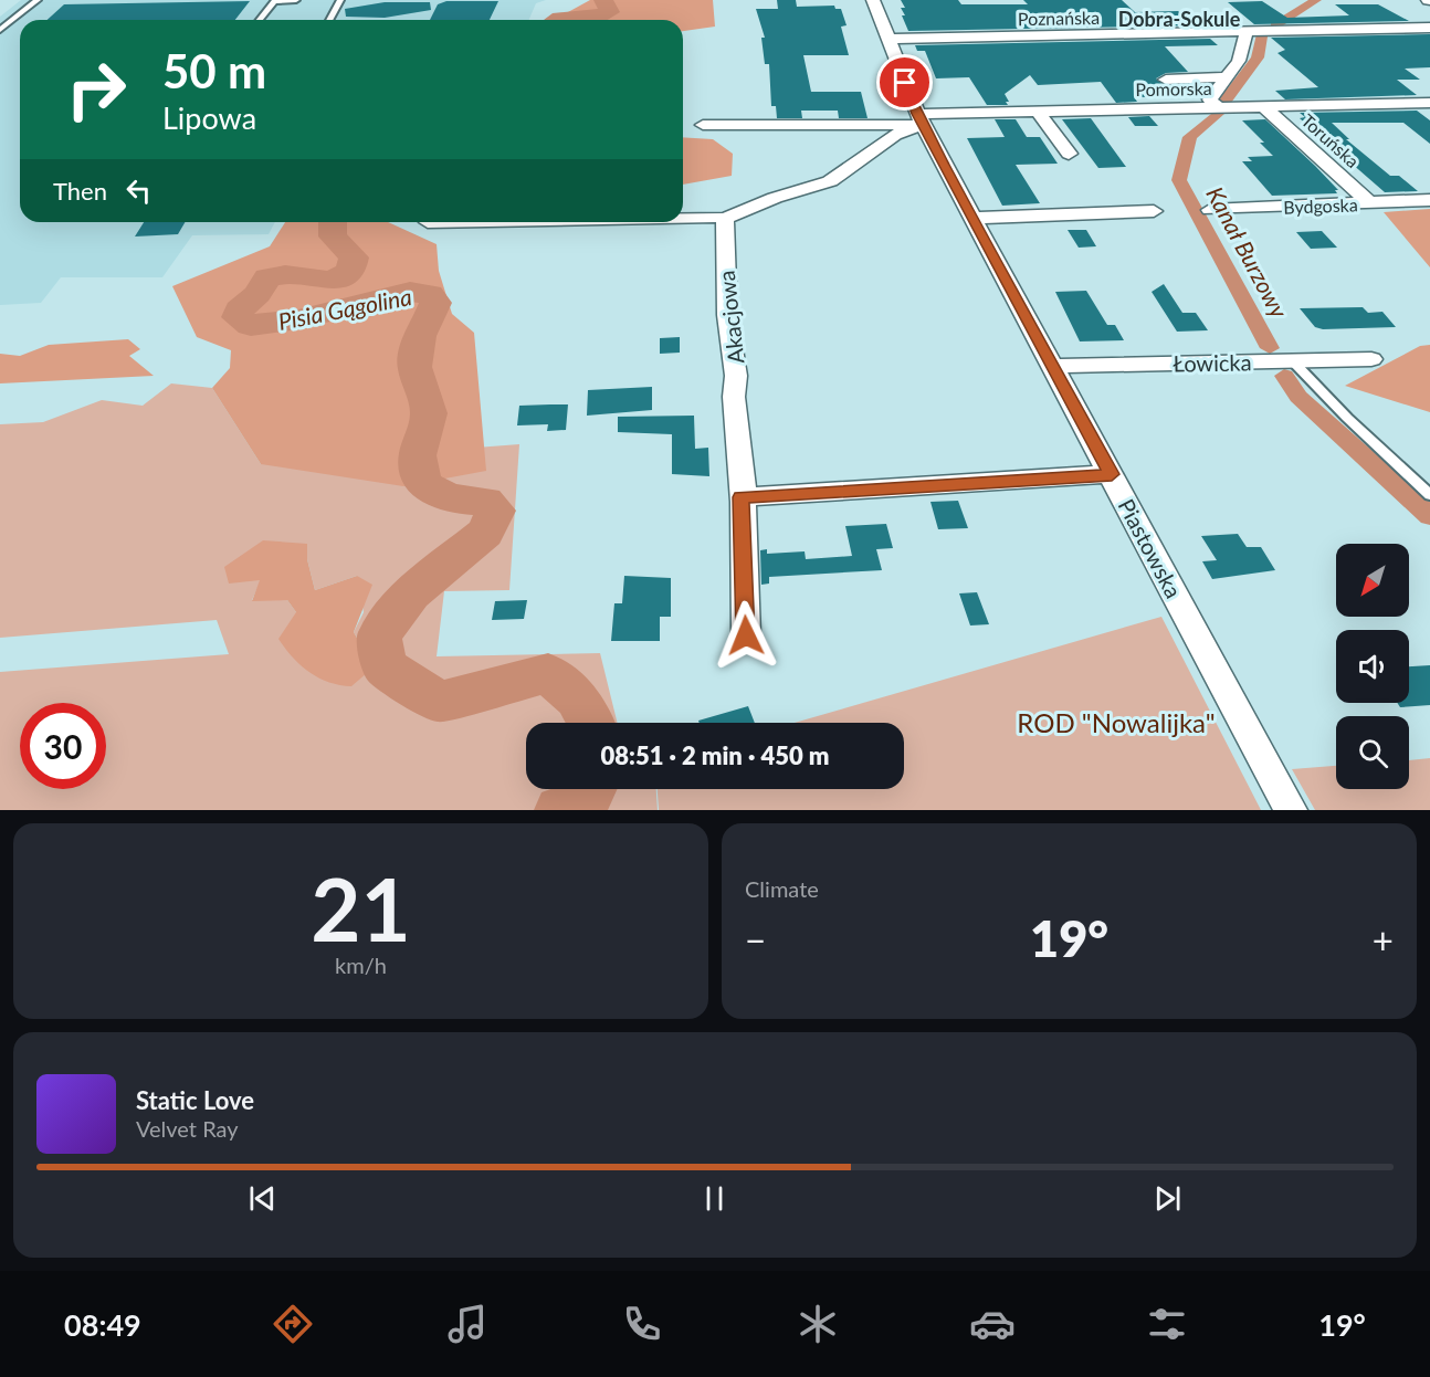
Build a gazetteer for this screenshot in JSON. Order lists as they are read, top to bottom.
{
  "streets": {
    "street": [
      "Poznańska",
      "Pomorska",
      "Toruńska",
      "Bydgoska",
      "Akacjowa",
      "Łowicka",
      "Piastowska"
    ]
  },
  "crossings": [
    ["Poznańska", "Piastowska"],
    ["Pomorska", "Toruńska"],
    ["Pomorska", "Piastowska"],
    ["Toruńska", "Bydgoska"],
    ["Łowicka", "Piastowska"]
  ],
  "districts": ["Dobra-Sokule"],
  "water": ["Kanał Burzowy", "Pisia Gągolina"],
  "parks": ["ROD \"Nowalijka\""],
  "north": "bottom left",
  "page": {
    "turn": ["50 m", "Lipowa"],
    "then": "Then",
    "limit": "30",
    "trip": "08:51 · 2 min · 450 m",
    "tile": [
      ["21", "km/h"],
      "Climate"
    ],
    "heat": ["−", "19°", "+"],
    "song": ["Static Love", "Velvet Ray"],
    "tabs": ["08:49", "19°"]
  }
}
